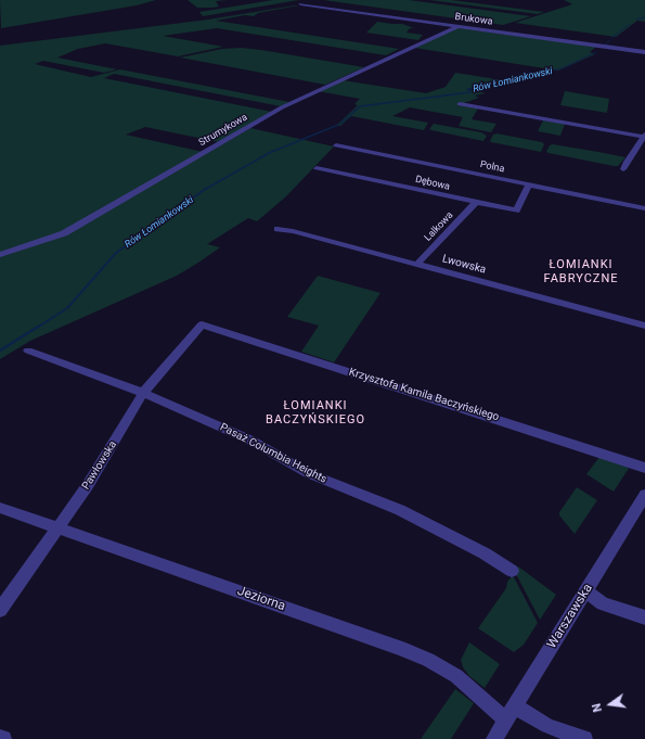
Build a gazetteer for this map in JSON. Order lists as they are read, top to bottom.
{
  "streets": {
    "street": [
      "Brukowa",
      "Strumykowa",
      "Polna",
      "Dębowa",
      "Lalkowa",
      "Lwowska",
      "Krzysztofa Kamila Baczyńskiego",
      "Pasaż Columbia Heights",
      "Pawłowska",
      "Jeziorna",
      "Warszawska"
    ]
  },
  "crossings": [
    ["Brukowa", "Strumykowa"],
    ["Polna", "Dębowa"],
    ["Dębowa", "Lalkowa"],
    ["Lalkowa", "Lwowska"],
    ["Krzysztofa Kamila Baczyńskiego", "Pawłowska"],
    ["Pasaż Columbia Heights", "Pawłowska"],
    ["Pawłowska", "Jeziorna"],
    ["Jeziorna", "Warszawska"]
  ],
  "districts": ["ŁOMIANKI FABRYCZNE", "ŁOMIANKI BACZYŃSKIEGO"],
  "water": ["Rów Łomiankowski"],
  "north": "left"
}
